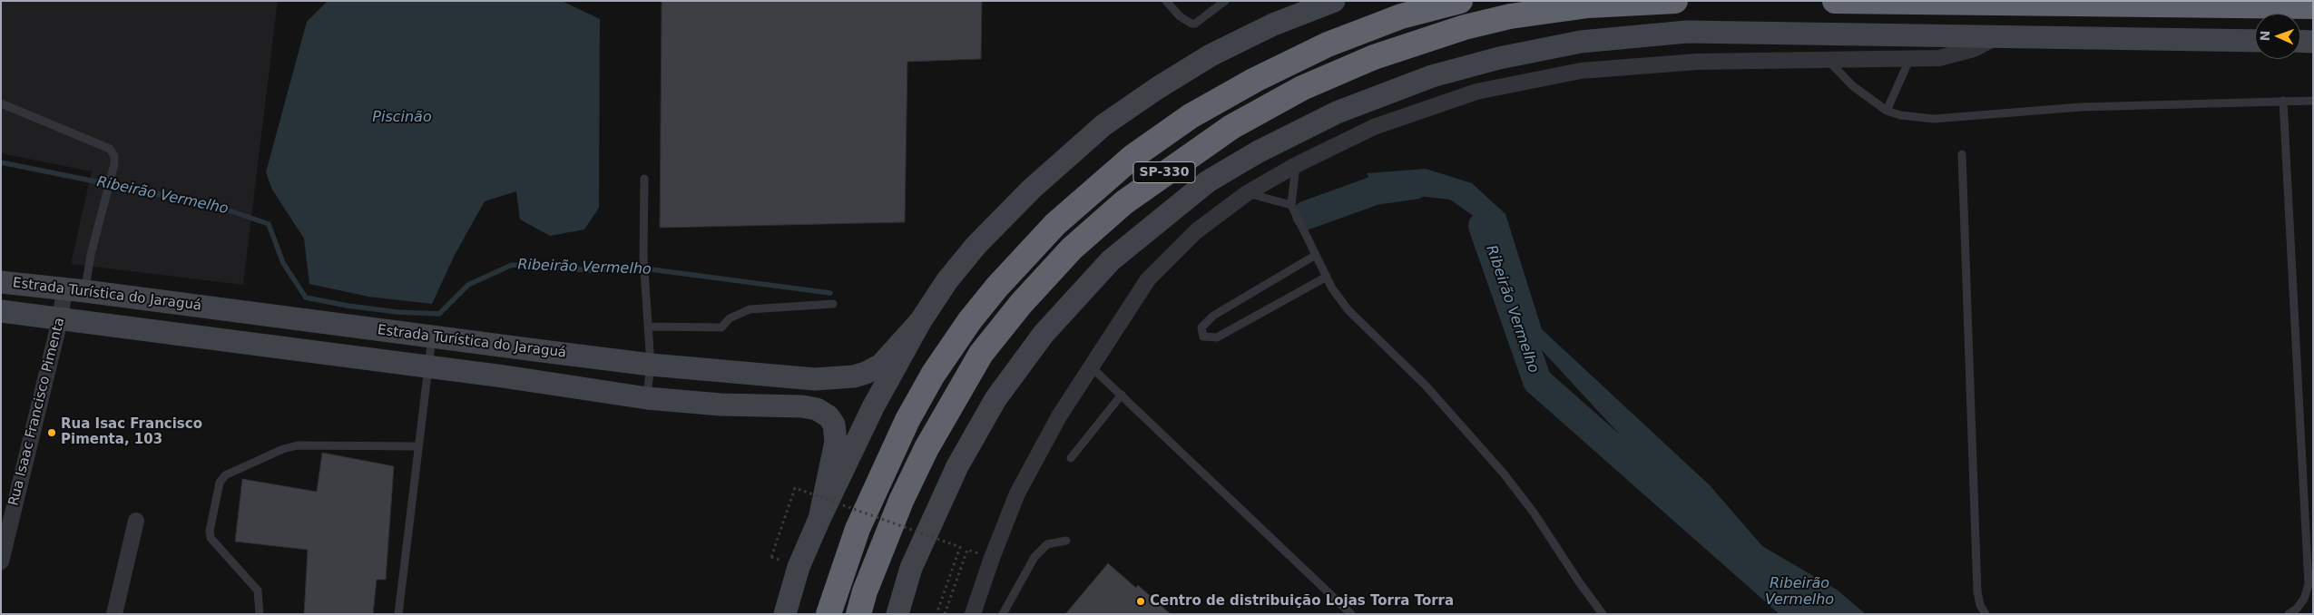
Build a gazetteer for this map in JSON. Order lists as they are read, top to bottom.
{
  "streets": {
    "highway": ["SP-330"],
    "main road": ["Estrada Turística do Jaraguá"],
    "street": ["Rua Isaac Francisco Pimenta"]
  },
  "crossings": [
    ["Estrada Turística do Jaraguá", "Rua Isaac Francisco Pimenta"]
  ],
  "water": ["Piscinão", "Ribeirão Vermelho"],
  "places": ["Rua Isac Francisco Pimenta, 103", "Centro de distribuição Lojas Torra Torra"],
  "north": "left"
}
